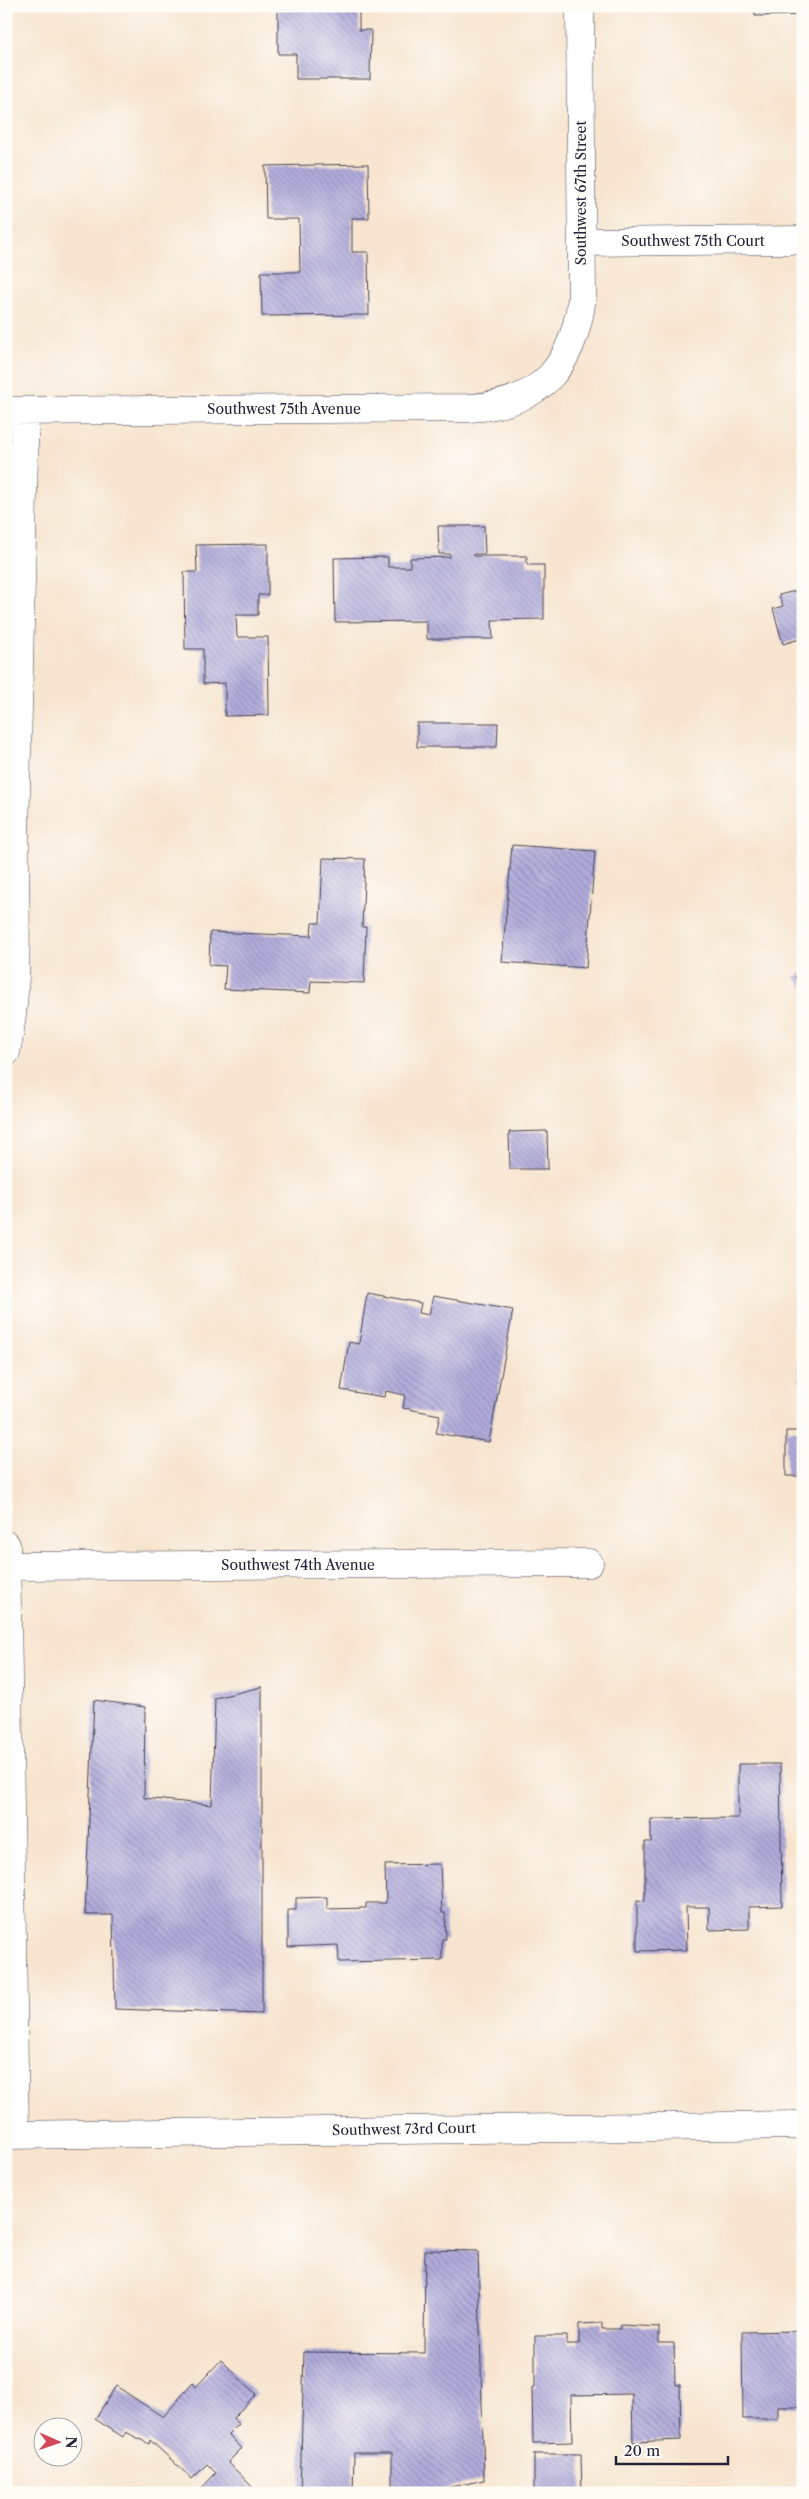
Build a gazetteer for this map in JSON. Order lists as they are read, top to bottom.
{
  "streets": {
    "street": [
      "Southwest 67th Street",
      "Southwest 75th Court",
      "Southwest 75th Avenue",
      "Southwest 74th Avenue",
      "Southwest 73rd Court"
    ]
  },
  "crossings": [
    ["Southwest 67th Street", "Southwest 75th Court"],
    ["Southwest 67th Street", "Southwest 75th Avenue"]
  ],
  "scale_bar": "20 m",
  "north": "right"
}
